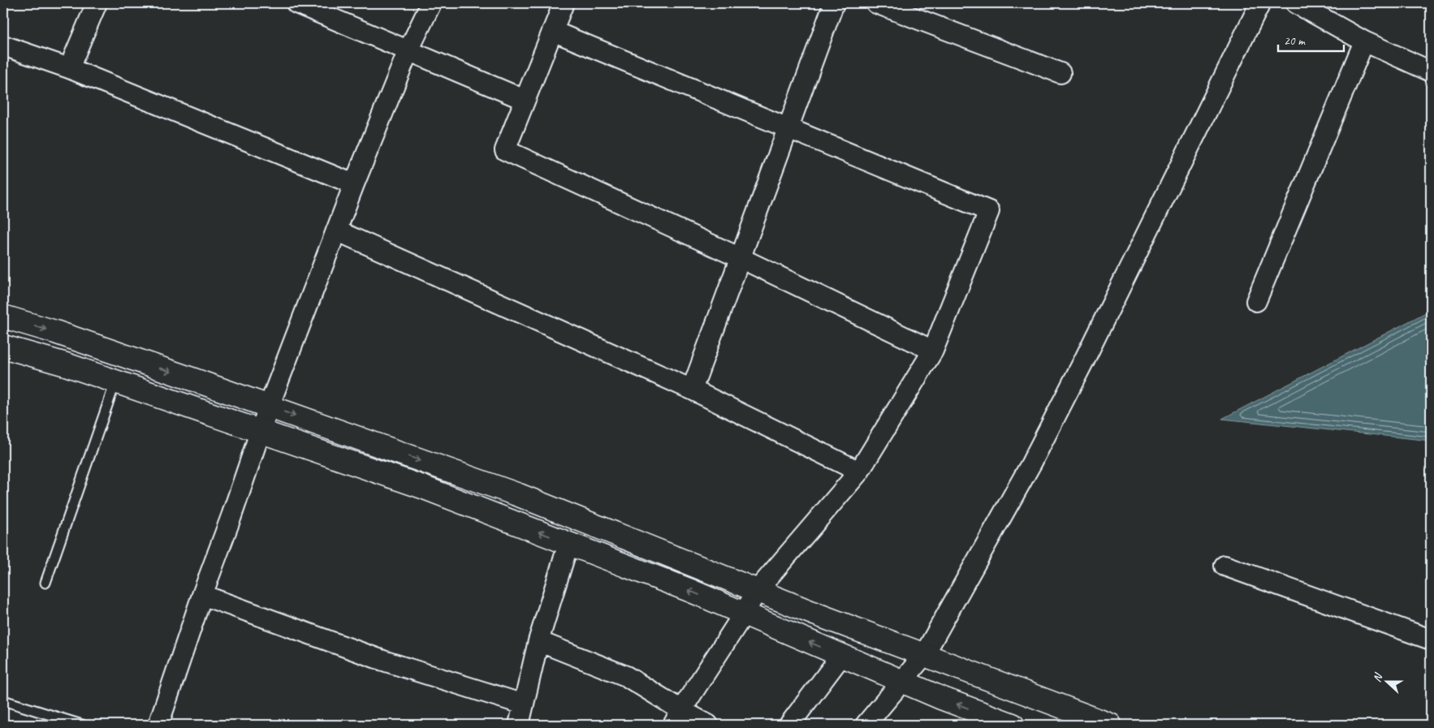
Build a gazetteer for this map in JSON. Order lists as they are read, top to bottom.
{
  "scale_bar": "20 m",
  "north": "left"
}
